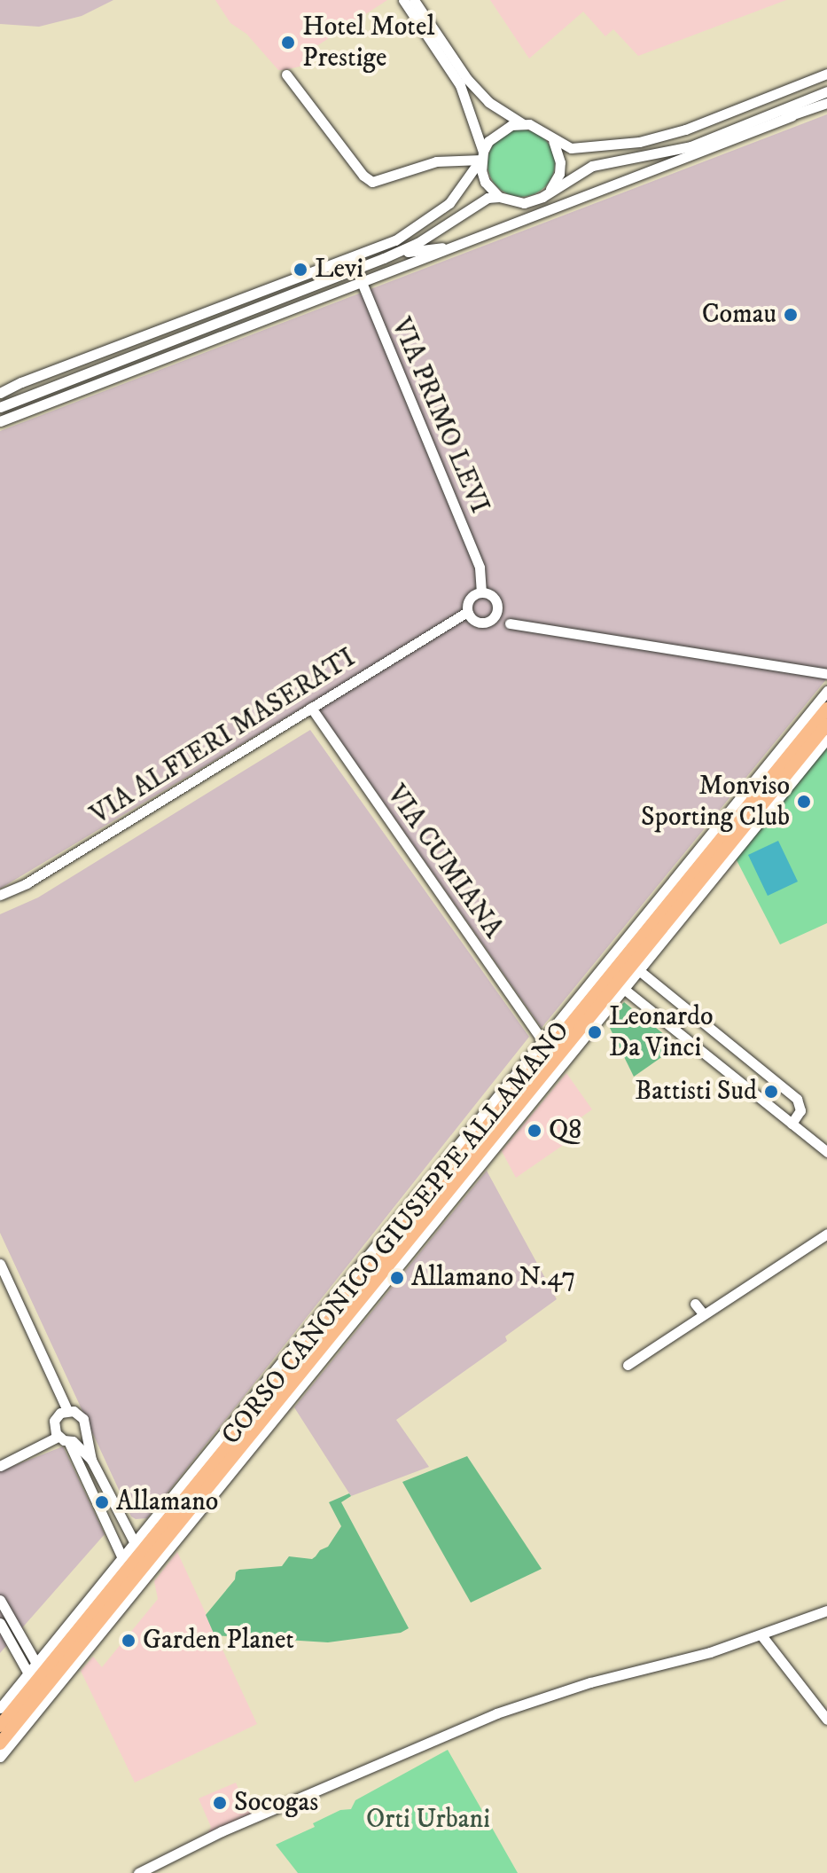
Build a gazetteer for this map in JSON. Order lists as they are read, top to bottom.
{
  "streets": {
    "main road": ["CORSO CANONICO GIUSEPPE ALLAMANO"],
    "street": ["VIA PRIMO LEVI", "VIA ALFIERI MASERATI", "VIA CUMIANA"]
  },
  "crossings": [
    ["VIA PRIMO LEVI", "VIA ALFIERI MASERATI"],
    ["VIA ALFIERI MASERATI", "VIA CUMIANA"],
    ["VIA CUMIANA", "CORSO CANONICO GIUSEPPE ALLAMANO"]
  ],
  "parks": ["Orti Urbani"],
  "places": [
    "Hotel Motel Prestige",
    "Levi",
    "Comau",
    "Monviso Sporting Club",
    "Leonardo Da Vinci",
    "Battisti Sud",
    "Q8",
    "Allamano N.47",
    "Allamano",
    "Garden Planet",
    "Socogas"
  ]
}
